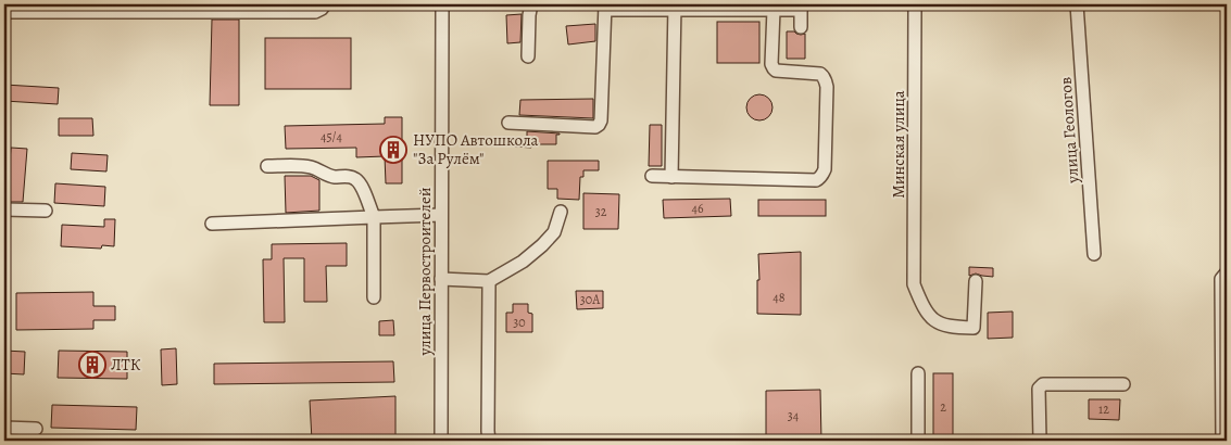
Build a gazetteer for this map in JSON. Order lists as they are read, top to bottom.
{
  "streets": {
    "street": ["улица Геологов", "Минская улица", "улица Первостроителей"]
  },
  "places": {
    "building": ["НУПО Автошкола \"За Рулём\"", "ЛТК"]
  },
  "house_numbers": [
    "45/4",
    "46",
    "32",
    "48",
    "30А",
    "30",
    "2",
    "12",
    "34"
  ]
}
